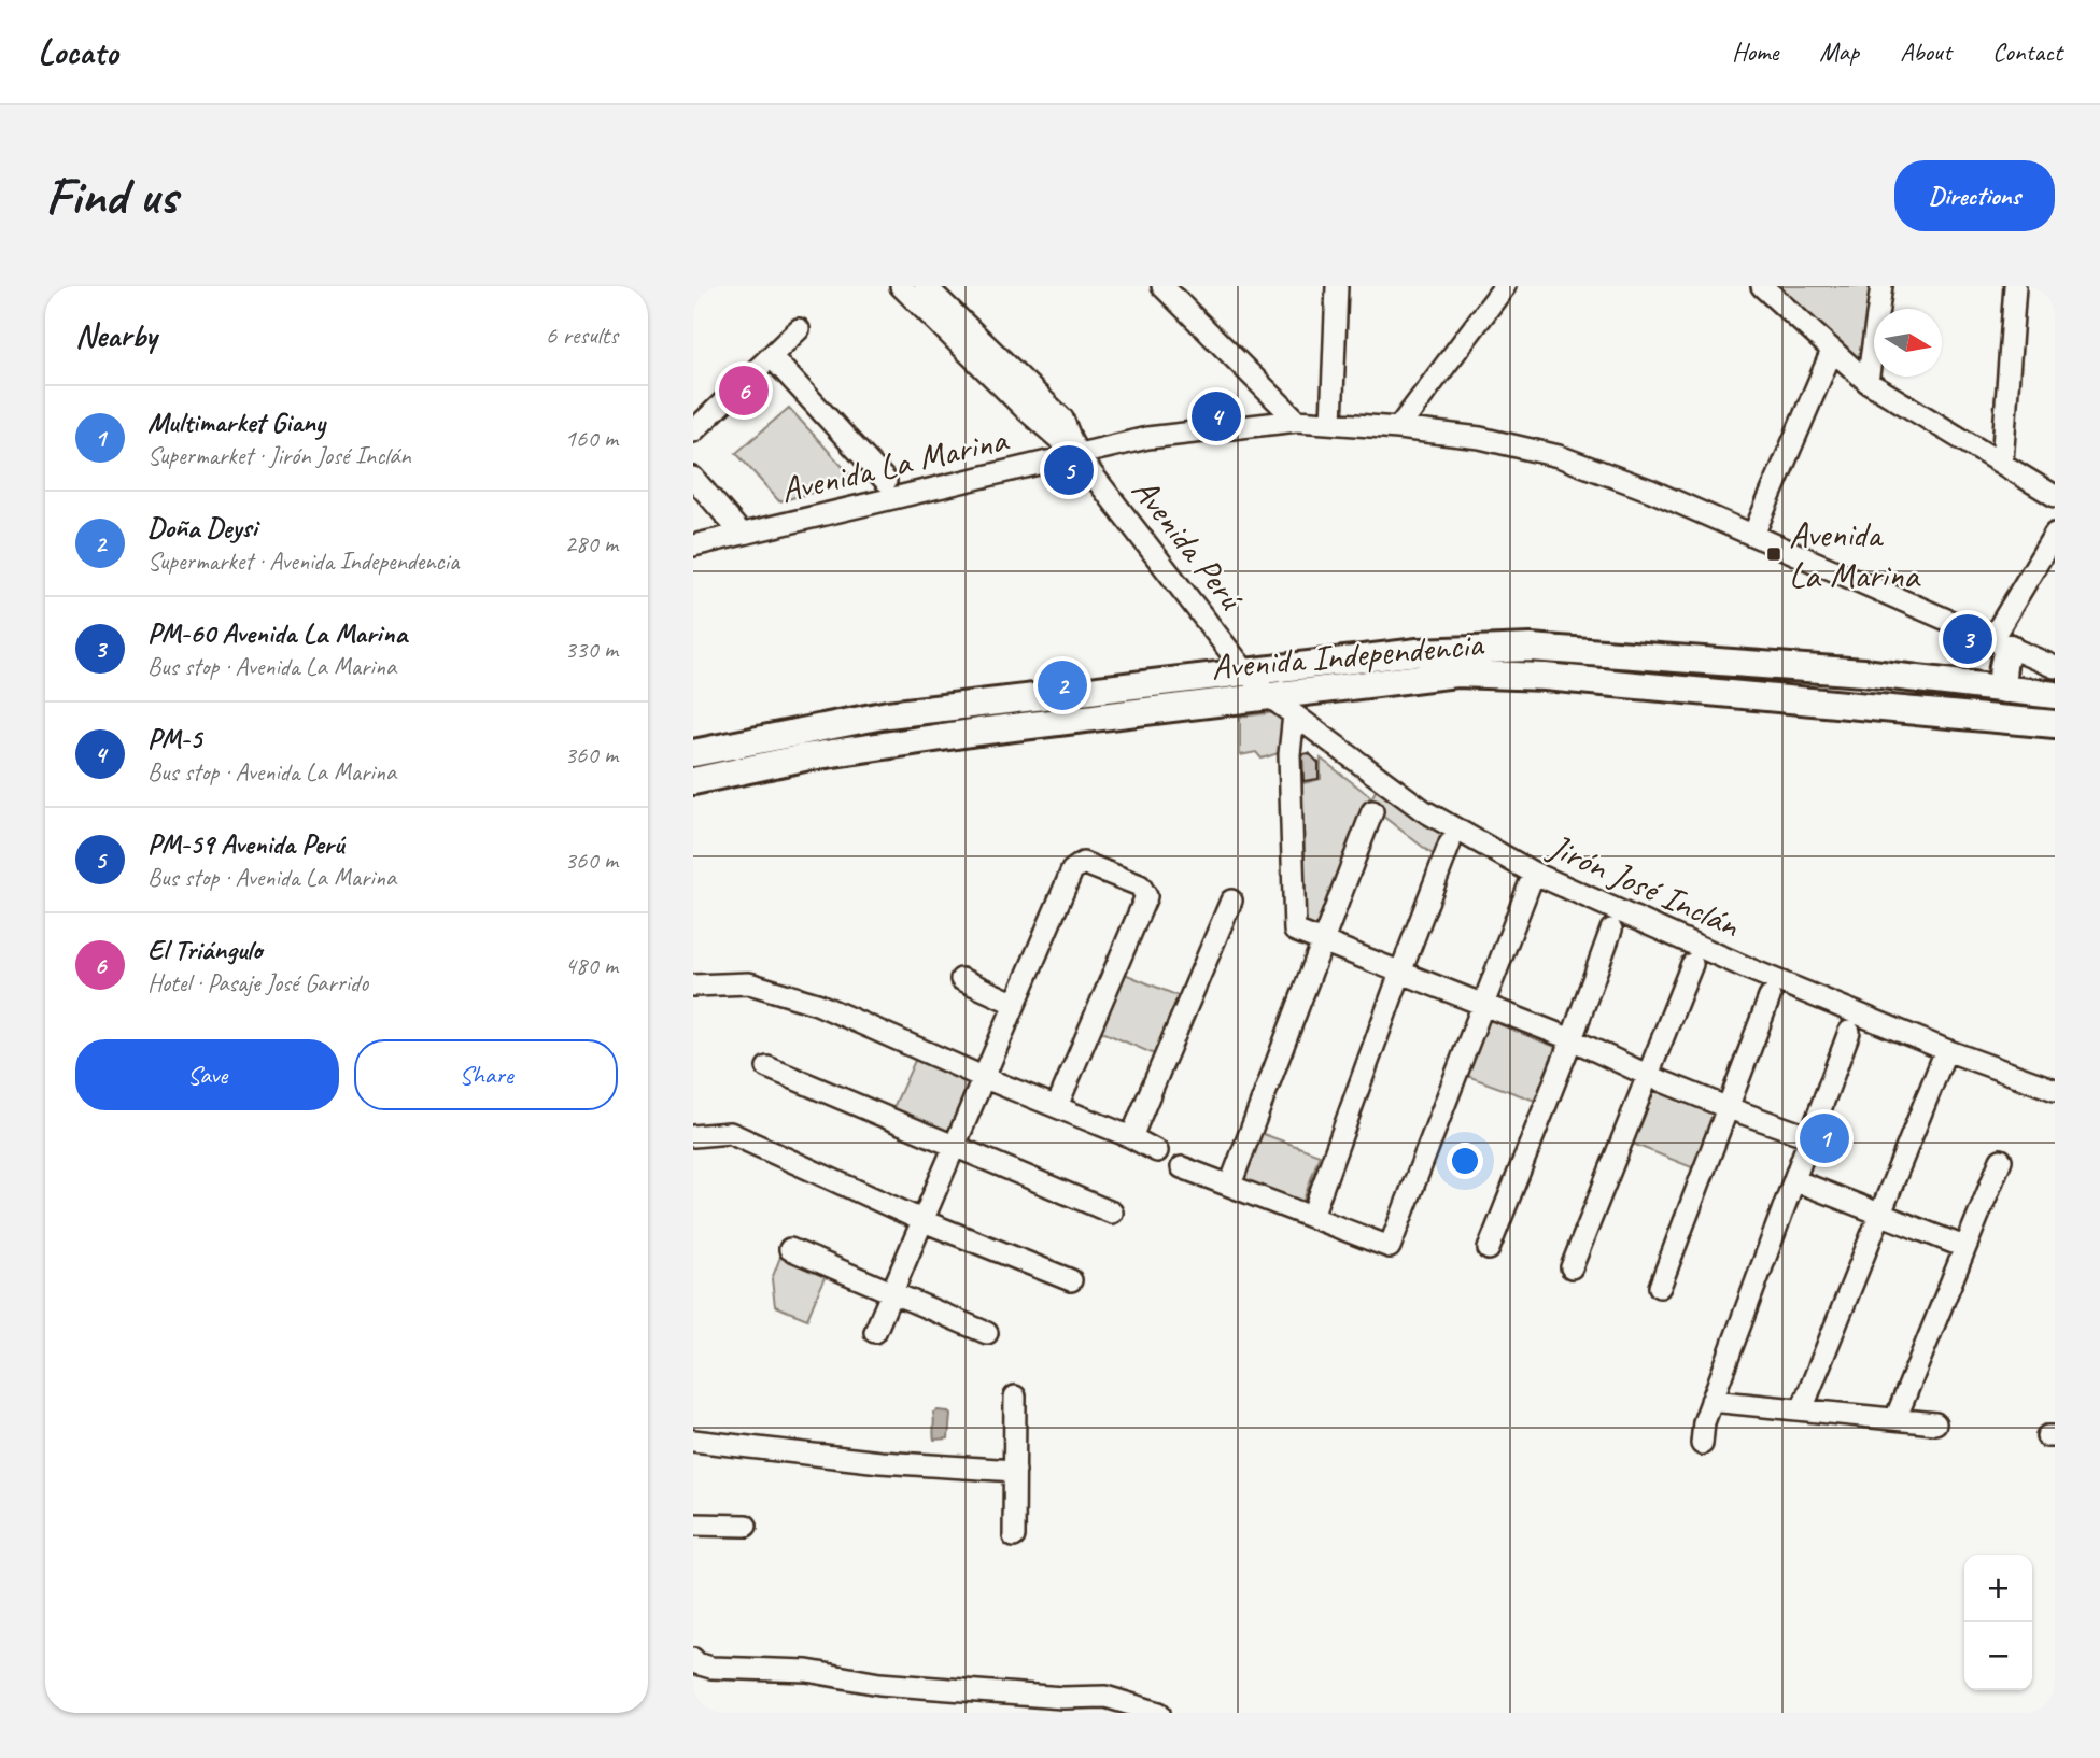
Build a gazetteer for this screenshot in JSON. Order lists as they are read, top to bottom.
{
  "streets": {
    "main road": ["Avenida Independencia"],
    "street": ["Avenida La Marina", "Avenida Perú", "Jirón José Inclán"]
  },
  "crossings": [
    ["Avenida La Marina", "Avenida Perú"],
    ["Avenida Perú", "Avenida Independencia"],
    ["Avenida Perú", "Jirón José Inclán"],
    ["Avenida Independencia", "Jirón José Inclán"]
  ],
  "places": {
    "transit": ["Avenida La Marina"]
  },
  "north": "right",
  "page": {
    "header": "Locato",
    "nav": [
      "Home",
      "Map",
      "About",
      "Contact"
    ],
    "buttons": [
      "Directions",
      ["Save", "Share"]
    ],
    "title": "Find us",
    "heading": ["Nearby", "6 results"],
    "pins": [
      "6",
      "4",
      "5",
      "3",
      "2",
      "1"
    ],
    "list": [
      {
        "mark": "1",
        "name": "Multimarket Giany",
        "note": "Supermarket · Jirón José Inclán",
        "value": "160 m"
      },
      {
        "mark": "2",
        "name": "Doña Deysi",
        "note": "Supermarket · Avenida Independencia",
        "value": "280 m"
      },
      {
        "mark": "3",
        "name": "PM-60 Avenida La Marina",
        "note": "Bus stop · Avenida La Marina",
        "value": "330 m"
      },
      {
        "mark": "4",
        "name": "PM-5",
        "note": "Bus stop · Avenida La Marina",
        "value": "360 m"
      },
      {
        "mark": "5",
        "name": "PM-59 Avenida Perú",
        "note": "Bus stop · Avenida La Marina",
        "value": "360 m"
      },
      {
        "mark": "6",
        "name": "El Triángulo",
        "note": "Hotel · Pasaje José Garrido",
        "value": "480 m"
      }
    ],
    "map_buttons": ["+", "−"]
  }
}
